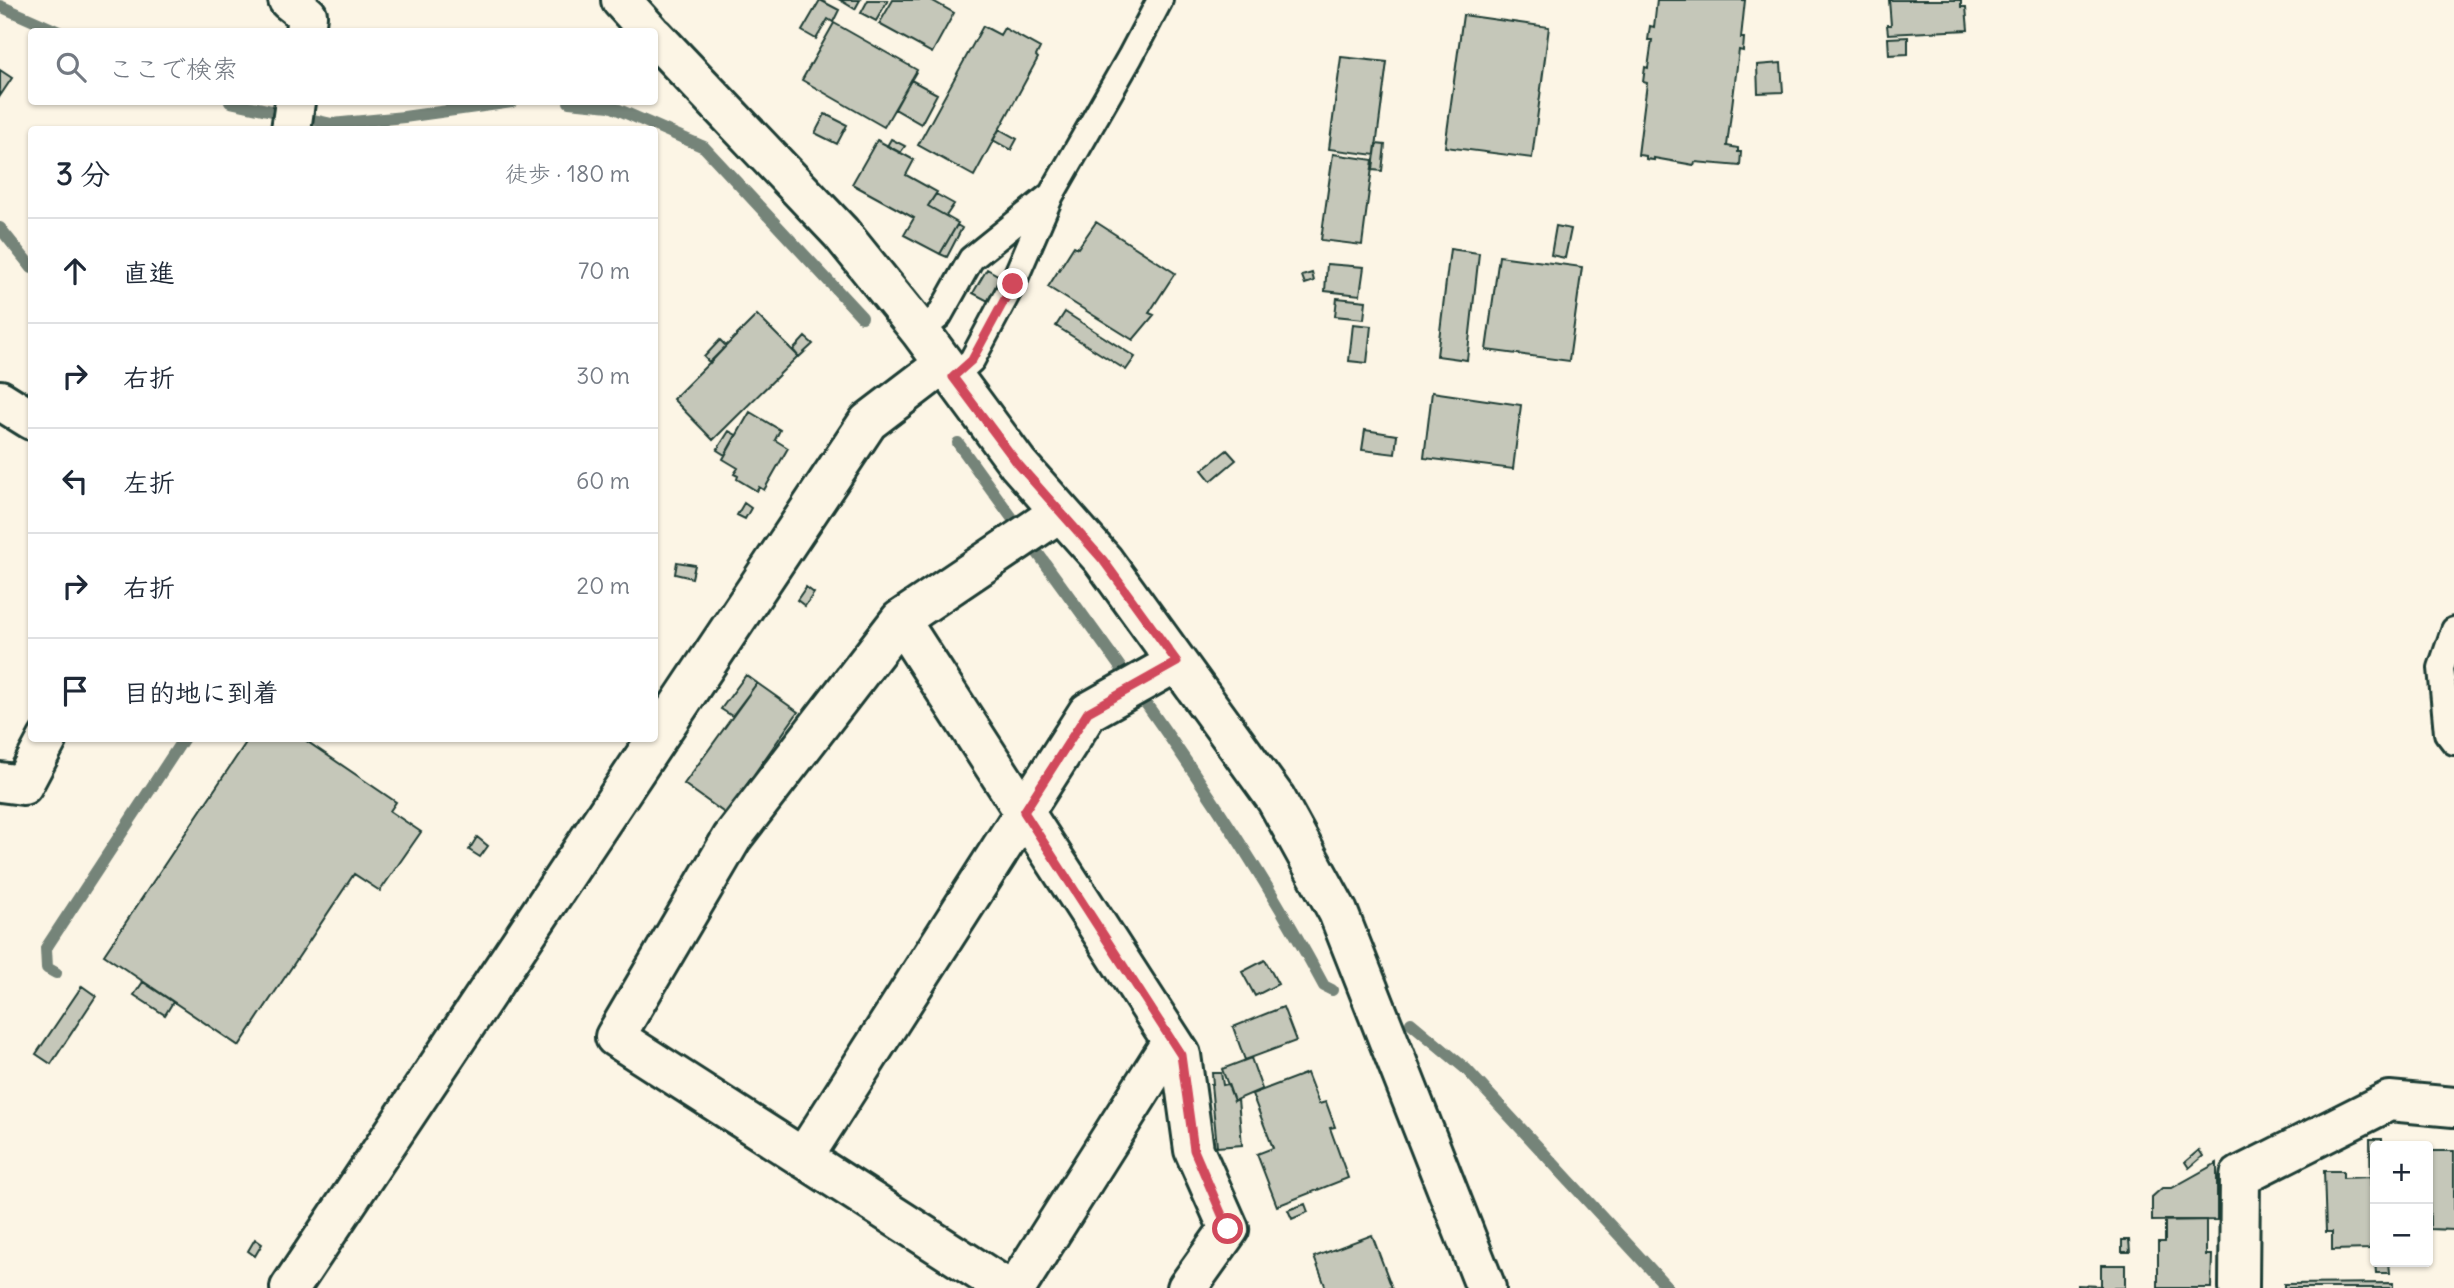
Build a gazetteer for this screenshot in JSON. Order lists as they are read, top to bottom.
{
  "page": {
    "search": "ここで検索",
    "heading": ["3 分", "徒歩 · 180 m"],
    "list": [
      ["直進", "70 m"],
      ["右折", "30 m"],
      ["左折", "60 m"],
      ["右折", "20 m"],
      "目的地に到着"
    ],
    "map_buttons": ["+", "−"]
  }
}
